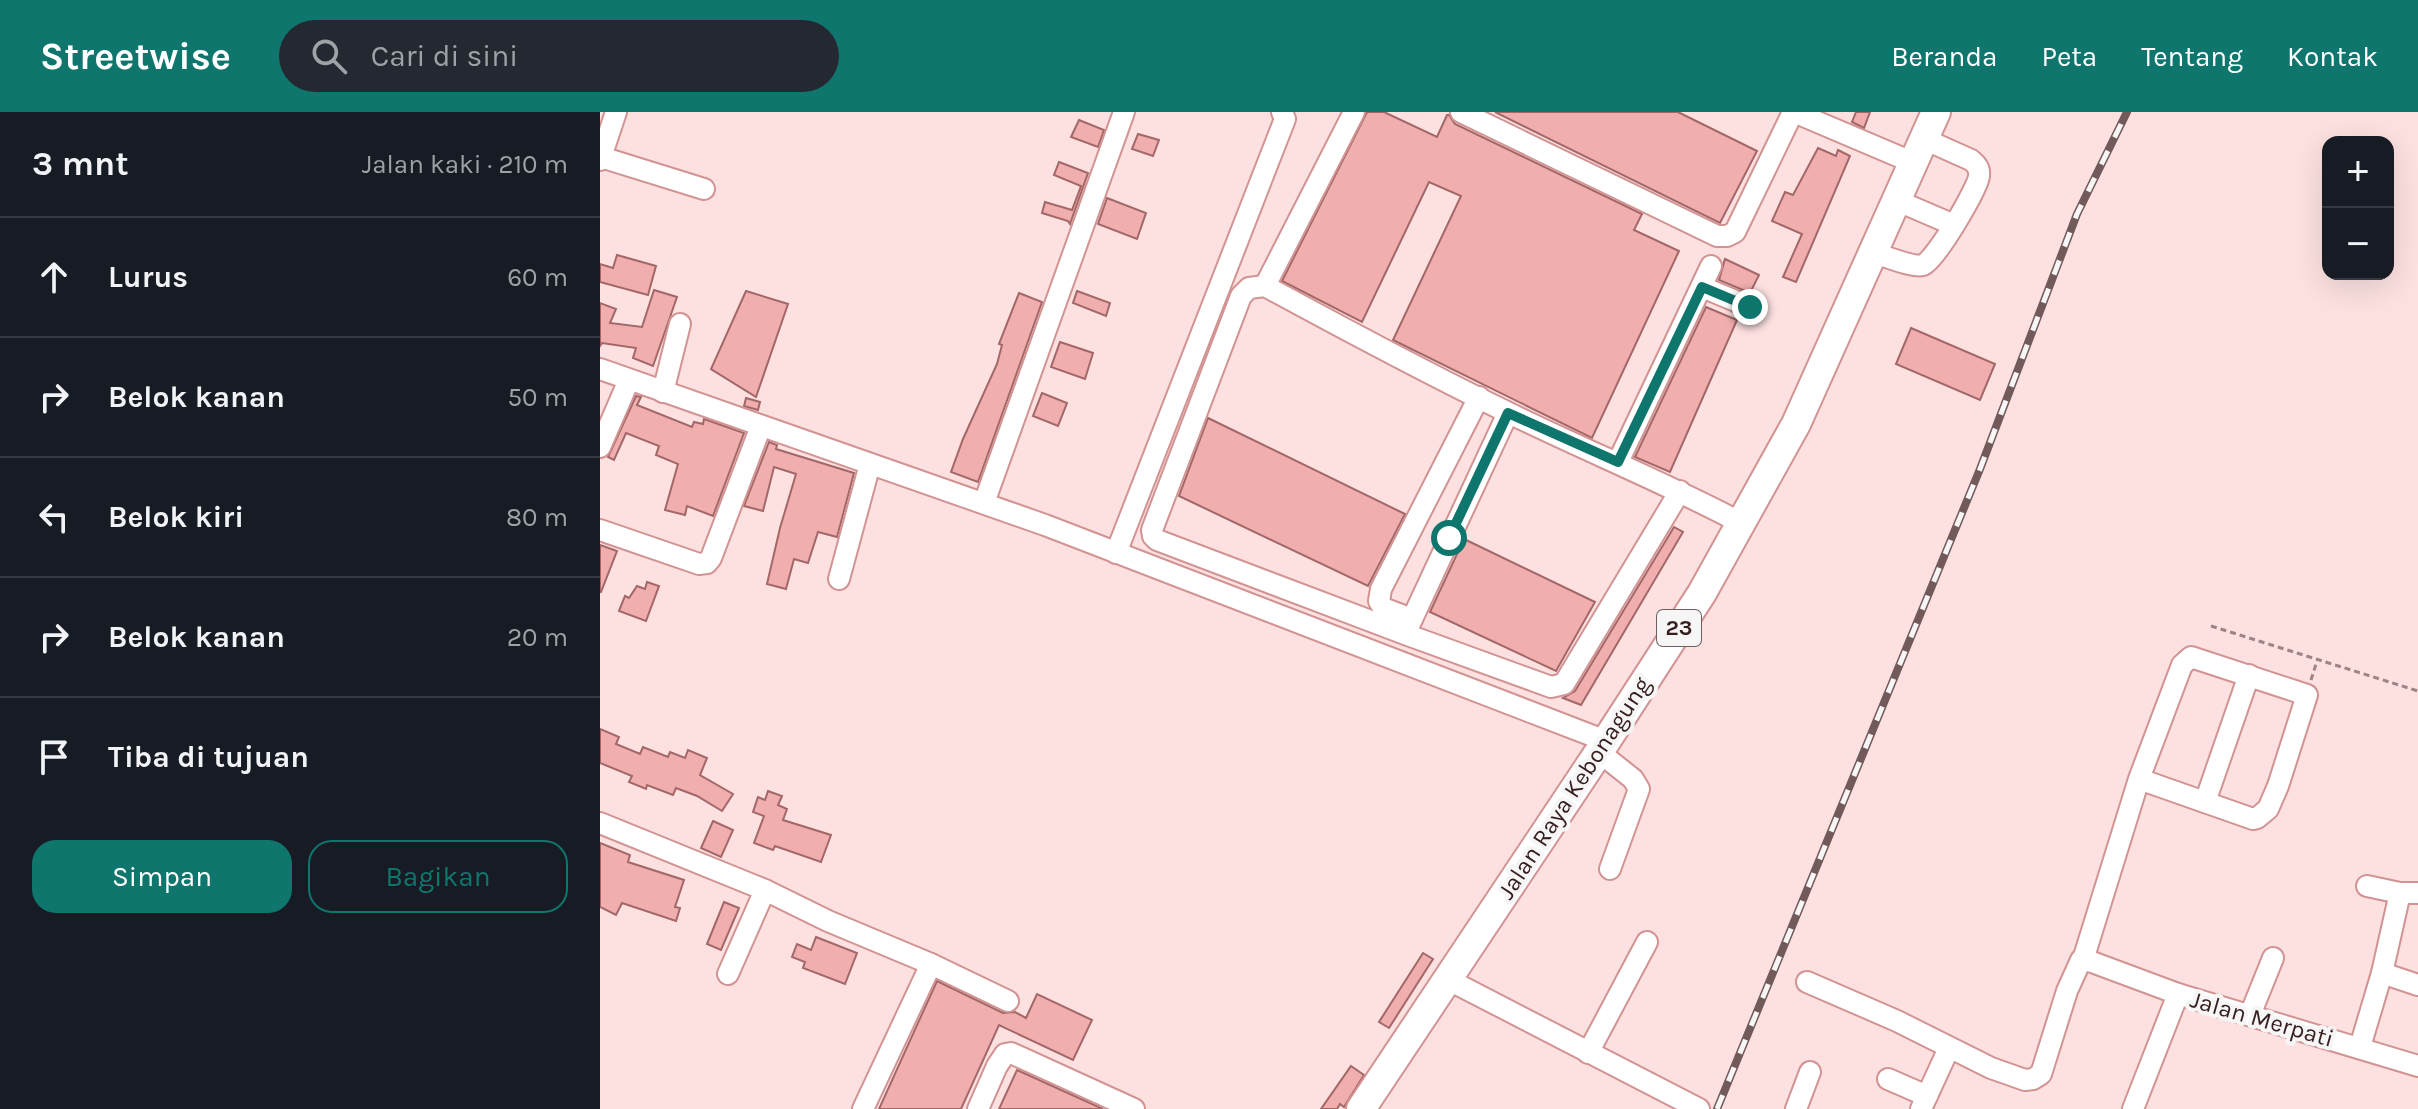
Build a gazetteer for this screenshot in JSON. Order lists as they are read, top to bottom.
{
  "streets": {
    "highway": ["23", "Jalan Raya Kebonagung"],
    "street": ["Jalan Merpati"]
  },
  "page": {
    "header": "Streetwise",
    "search": "Cari di sini",
    "nav": [
      "Beranda",
      "Peta",
      "Tentang",
      "Kontak"
    ],
    "heading": ["3 mnt", "Jalan kaki · 210 m"],
    "map_buttons": ["+", "−"],
    "list": [
      ["Lurus", "60 m"],
      ["Belok kanan", "50 m"],
      ["Belok kiri", "80 m"],
      ["Belok kanan", "20 m"],
      "Tiba di tujuan"
    ],
    "buttons": ["Simpan", "Bagikan"]
  }
}
